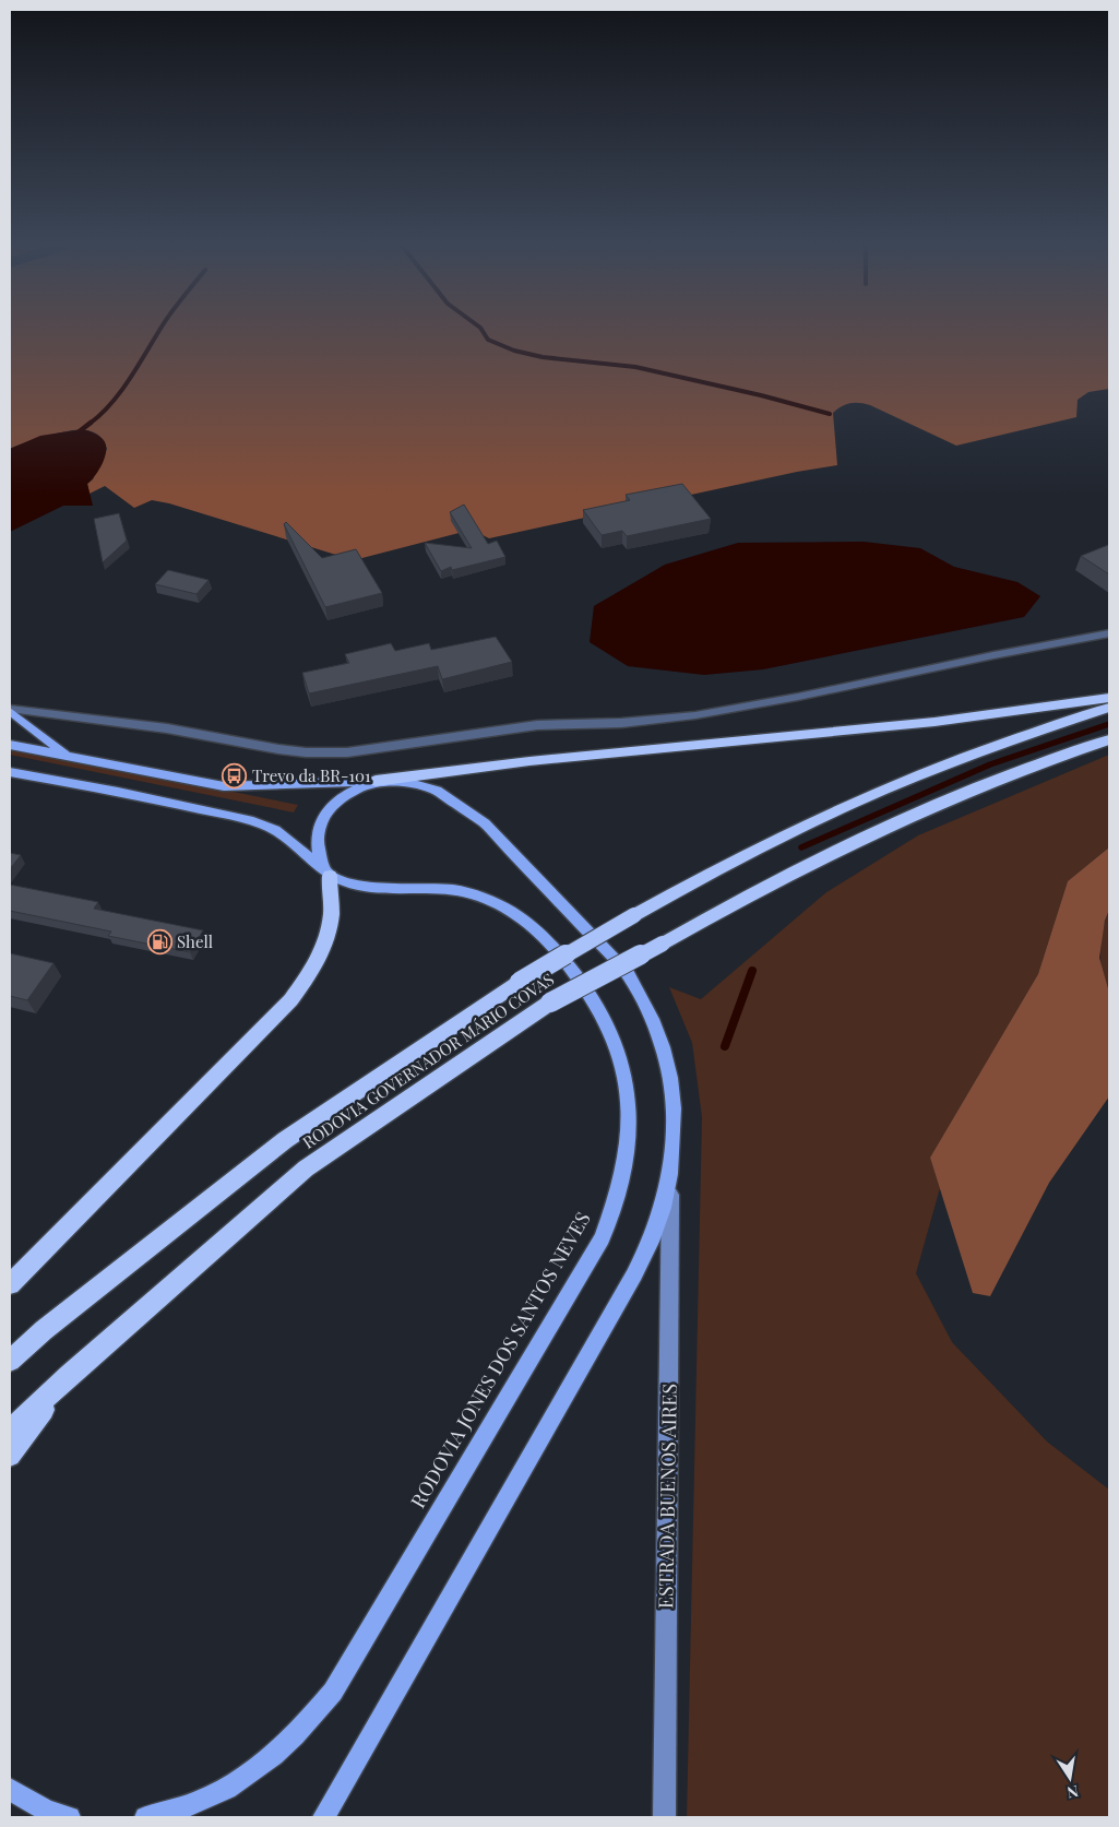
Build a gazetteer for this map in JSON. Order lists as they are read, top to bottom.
{
  "streets": {
    "highway": ["RODOVIA GOVERNADOR MÁRIO COVAS"],
    "main road": ["RODOVIA JONES DOS SANTOS NEVES", "ESTRADA BUENOS AIRES"]
  },
  "places": {
    "bus stop": ["Trevo da BR-101"],
    "fuel station": ["Shell"]
  },
  "north": "bottom"
}
